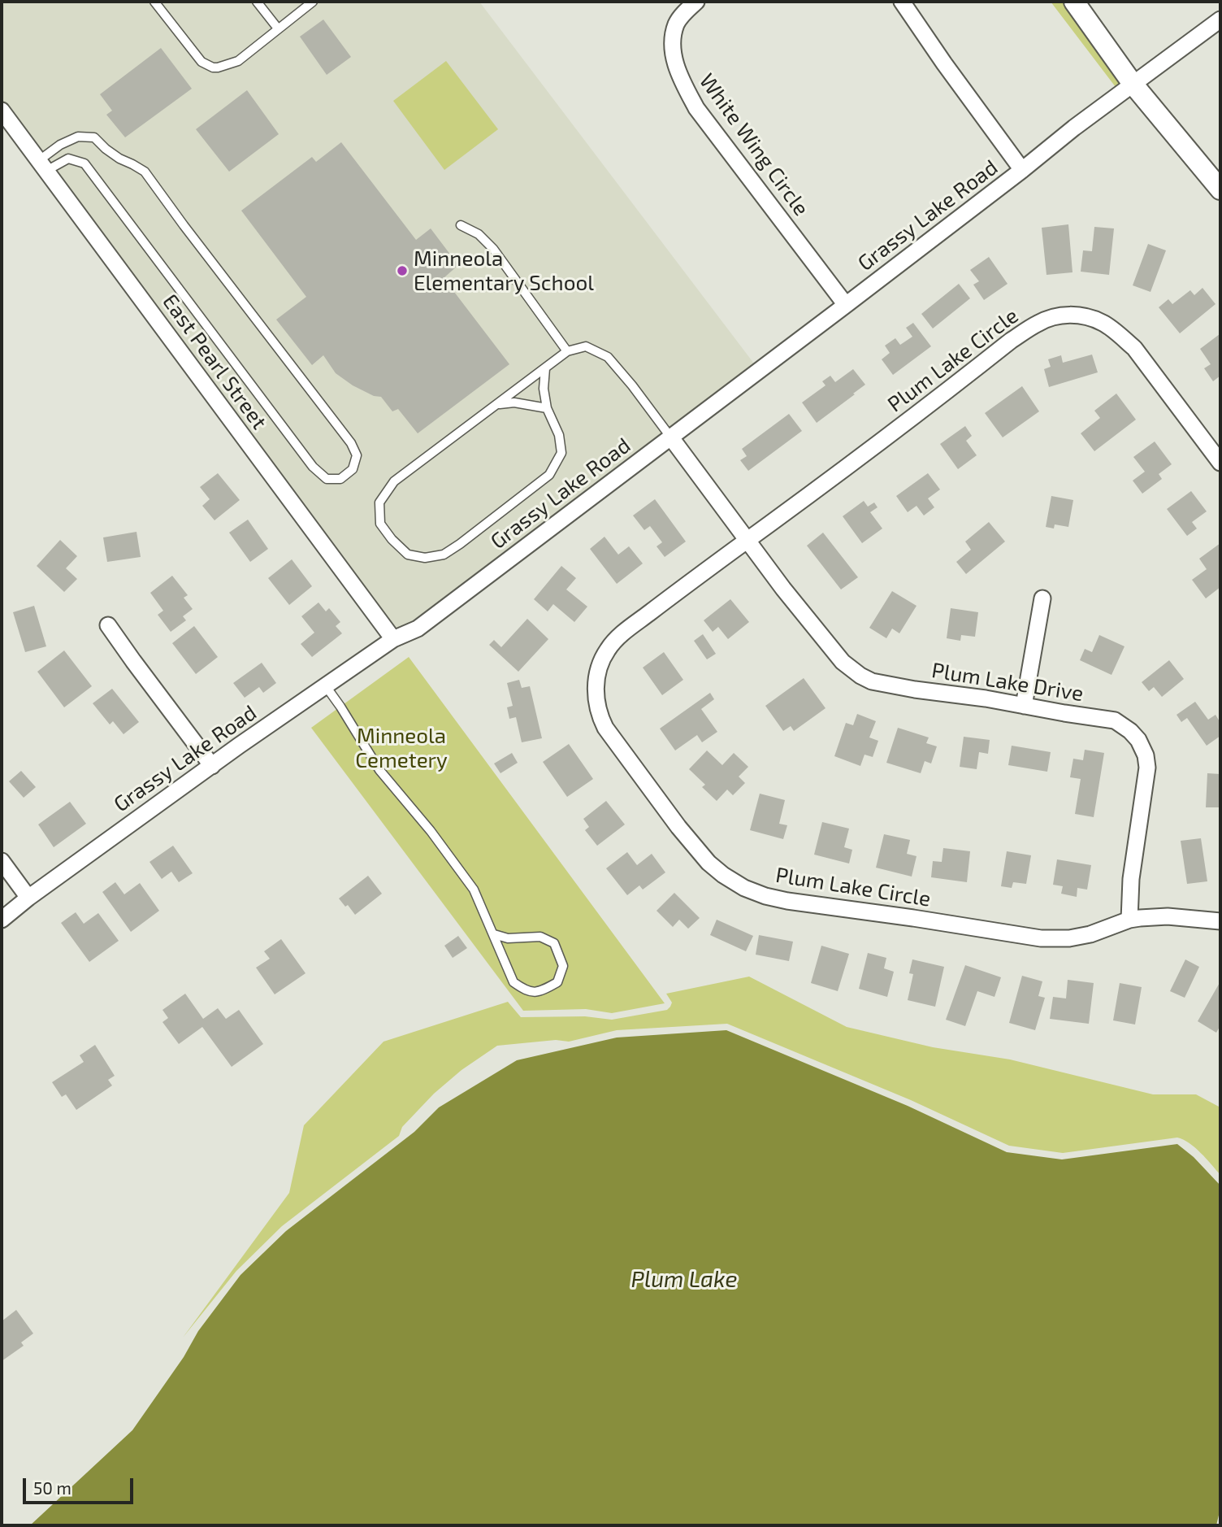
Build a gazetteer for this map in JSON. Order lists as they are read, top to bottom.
{
  "streets": {
    "street": [
      "White Wing Circle",
      "Grassy Lake Road",
      "Plum Lake Circle",
      "East Pearl Street",
      "Plum Lake Drive"
    ]
  },
  "crossings": [
    ["White Wing Circle", "Grassy Lake Road"],
    ["Grassy Lake Road", "East Pearl Street"],
    ["Plum Lake Circle", "Plum Lake Drive"]
  ],
  "water": ["Plum Lake"],
  "parks": ["Minneola Cemetery"],
  "places": ["Minneola Elementary School"],
  "scale_bar": "50 m"
}
